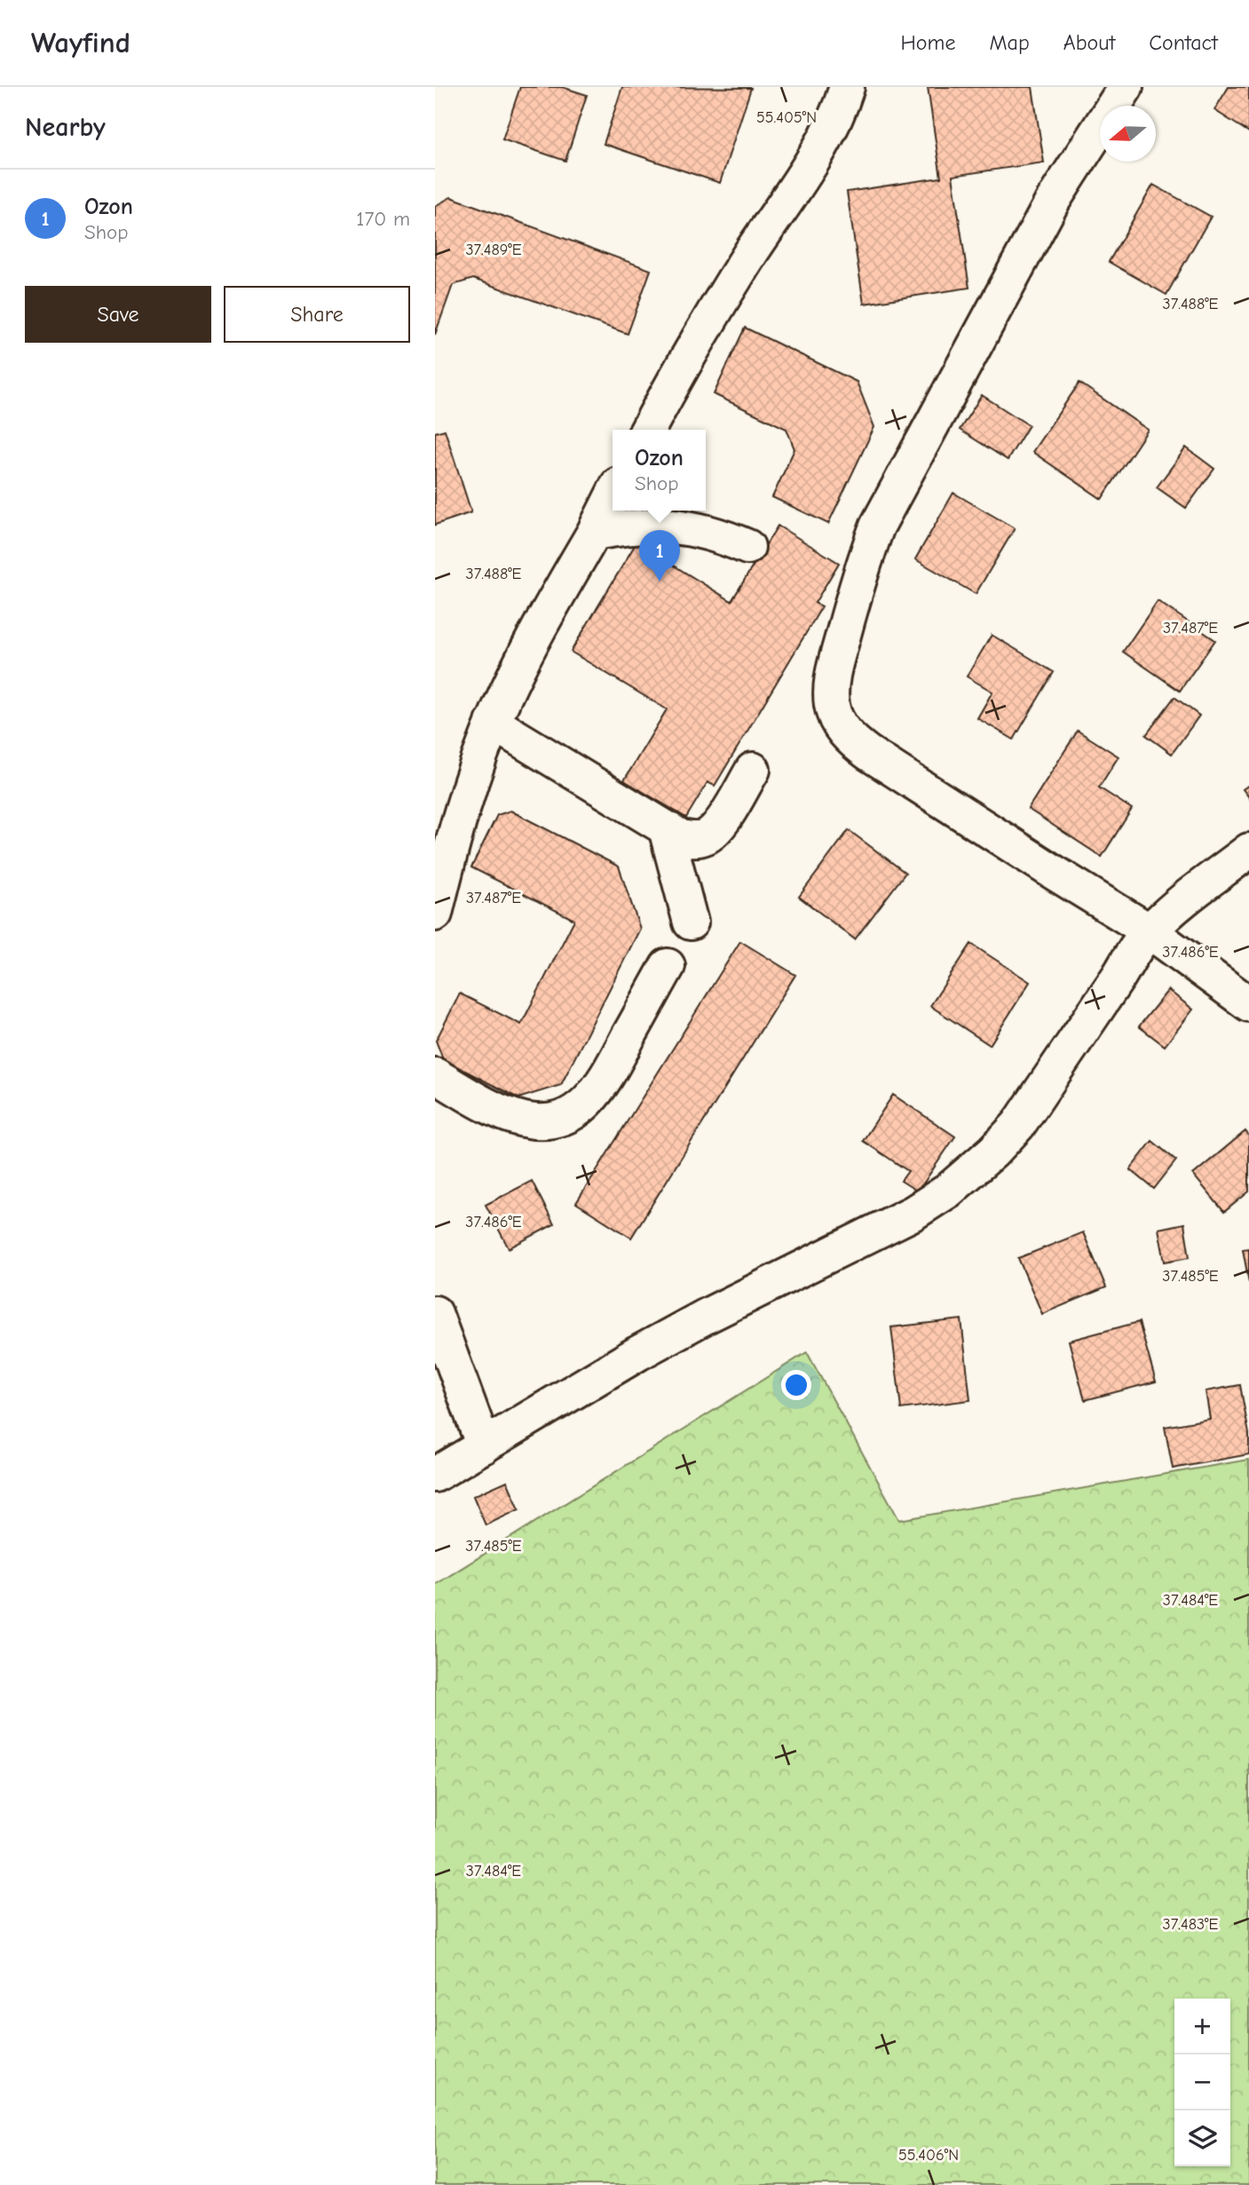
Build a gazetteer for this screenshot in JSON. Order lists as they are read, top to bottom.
{
  "north": "left",
  "page": {
    "header": "Wayfind",
    "nav": [
      "Home",
      "Map",
      "About",
      "Contact"
    ],
    "heading": "Nearby",
    "list": [
      {
        "mark": "1",
        "name": "Ozon",
        "note": "Shop",
        "value": "170 m"
      }
    ],
    "buttons": ["Save", "Share"],
    "popup": ["Ozon", "Shop"],
    "pins": "1",
    "map_buttons": ["+", "−"]
  },
  "coordinates": [
    "55.405°N",
    "37.489°E",
    "37.488°E",
    "37.487°E",
    "37.486°E",
    "37.485°E",
    "37.484°E",
    "37.483°E",
    "55.406°N"
  ]
}
